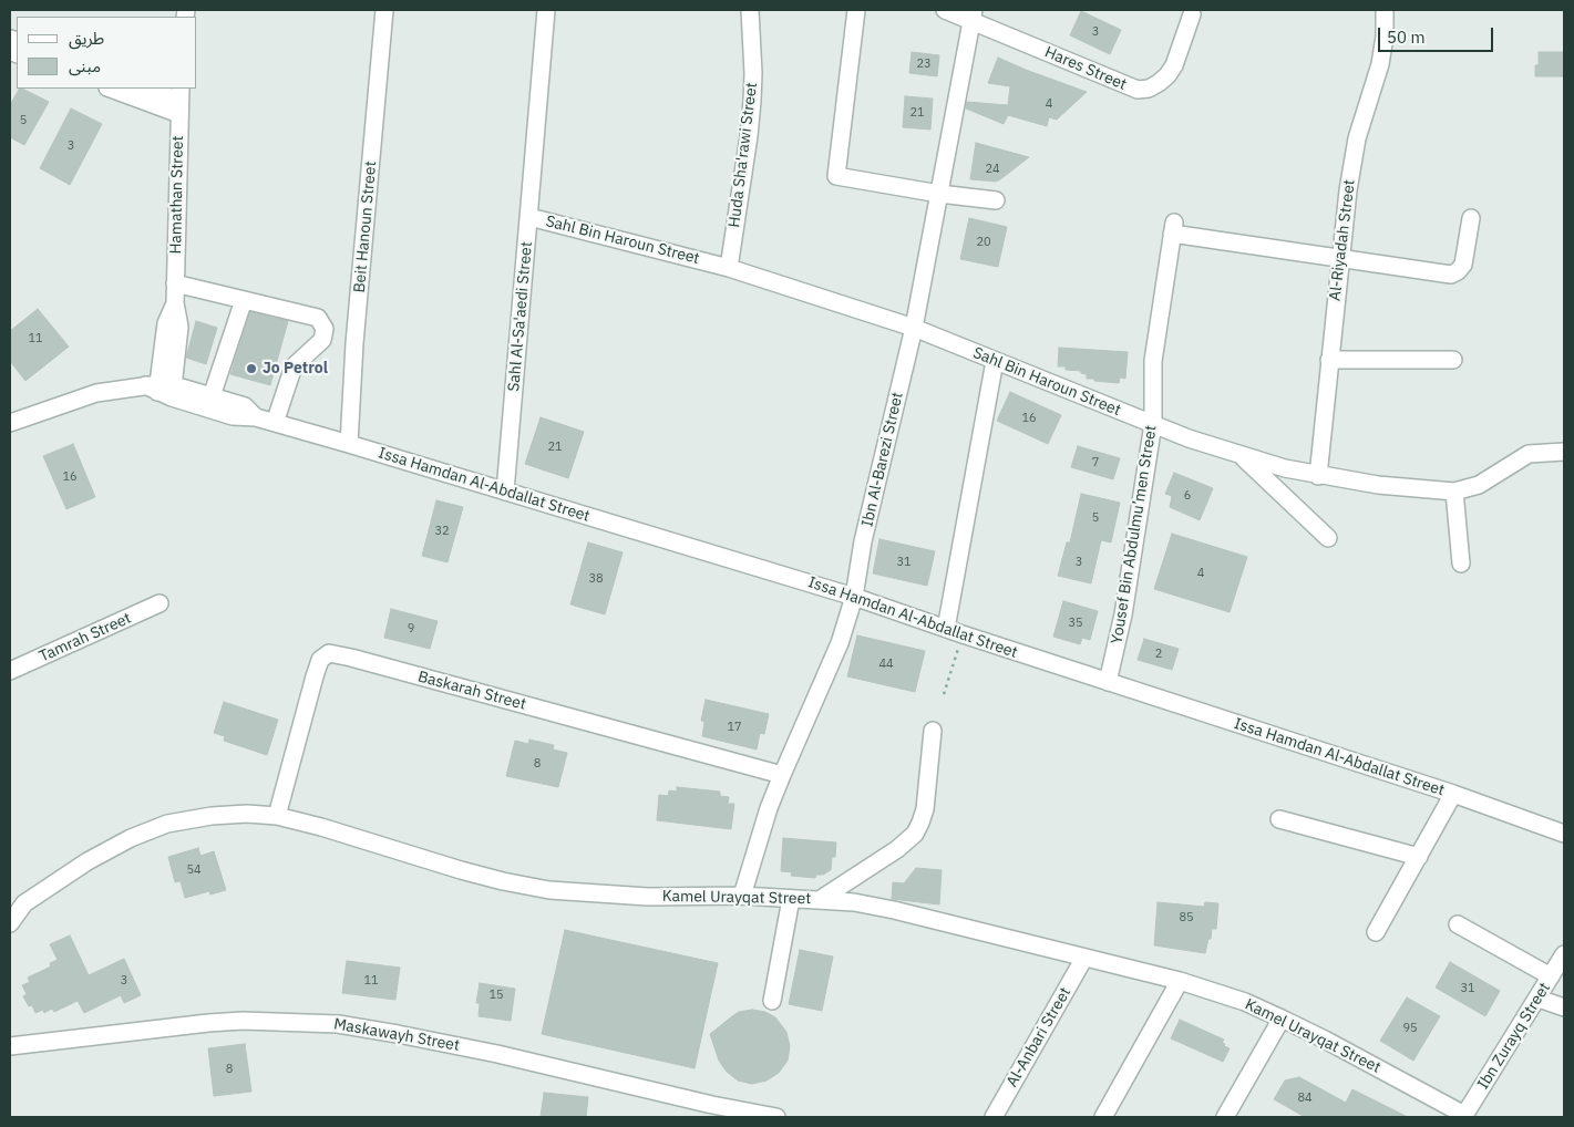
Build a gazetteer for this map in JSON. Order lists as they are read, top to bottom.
{
  "streets": {
    "street": [
      "Hares Street",
      "Huda Sha'rawi Street",
      "Hamathan Street",
      "Beit Hanoun Street",
      "Sahl Bin Haroun Street",
      "Al-Riyadah Street",
      "Sahl Al-Sa'aedi Street",
      "Ibn Al-Barezi Street",
      "Issa Hamdan Al-Abdallat Street",
      "Yousef Bin Abdulmu’men Street",
      "Tamrah Street",
      "Baskarah Street",
      "Kamel Urayqat Street",
      "Maskawayh Street",
      "Ibn Zurayq Street",
      "Al-Anbari Street"
    ]
  },
  "crossings": [
    ["Hares Street", "Ibn Al-Barezi Street"],
    ["Huda Sha'rawi Street", "Sahl Bin Haroun Street"],
    ["Hamathan Street", "Issa Hamdan Al-Abdallat Street"],
    ["Beit Hanoun Street", "Issa Hamdan Al-Abdallat Street"],
    ["Sahl Bin Haroun Street", "Al-Riyadah Street"],
    ["Sahl Bin Haroun Street", "Sahl Al-Sa'aedi Street"],
    ["Sahl Bin Haroun Street", "Ibn Al-Barezi Street"],
    ["Sahl Bin Haroun Street", "Yousef Bin Abdulmu’men Street"],
    ["Al-Riyadah Street", "Yousef Bin Abdulmu’men Street"],
    ["Sahl Al-Sa'aedi Street", "Issa Hamdan Al-Abdallat Street"],
    ["Ibn Al-Barezi Street", "Issa Hamdan Al-Abdallat Street"],
    ["Ibn Al-Barezi Street", "Baskarah Street"],
    ["Ibn Al-Barezi Street", "Kamel Urayqat Street"],
    ["Issa Hamdan Al-Abdallat Street", "Yousef Bin Abdulmu’men Street"],
    ["Baskarah Street", "Kamel Urayqat Street"],
    ["Kamel Urayqat Street", "Ibn Zurayq Street"],
    ["Kamel Urayqat Street", "Al-Anbari Street"]
  ],
  "places": ["Jo Petrol"],
  "house_numbers": [
    "3",
    "23",
    "4",
    "21",
    "5",
    "3",
    "24",
    "20",
    "11",
    "16",
    "21",
    "7",
    "16",
    "6",
    "5",
    "32",
    "31",
    "3",
    "4",
    "38",
    "35",
    "9",
    "2",
    "44",
    "17",
    "8",
    "54",
    "85",
    "3",
    "11",
    "31",
    "15",
    "95",
    "8",
    "84"
  ],
  "legend": ["طريق", "مبنى"],
  "scale_bar": "50 m"
}
